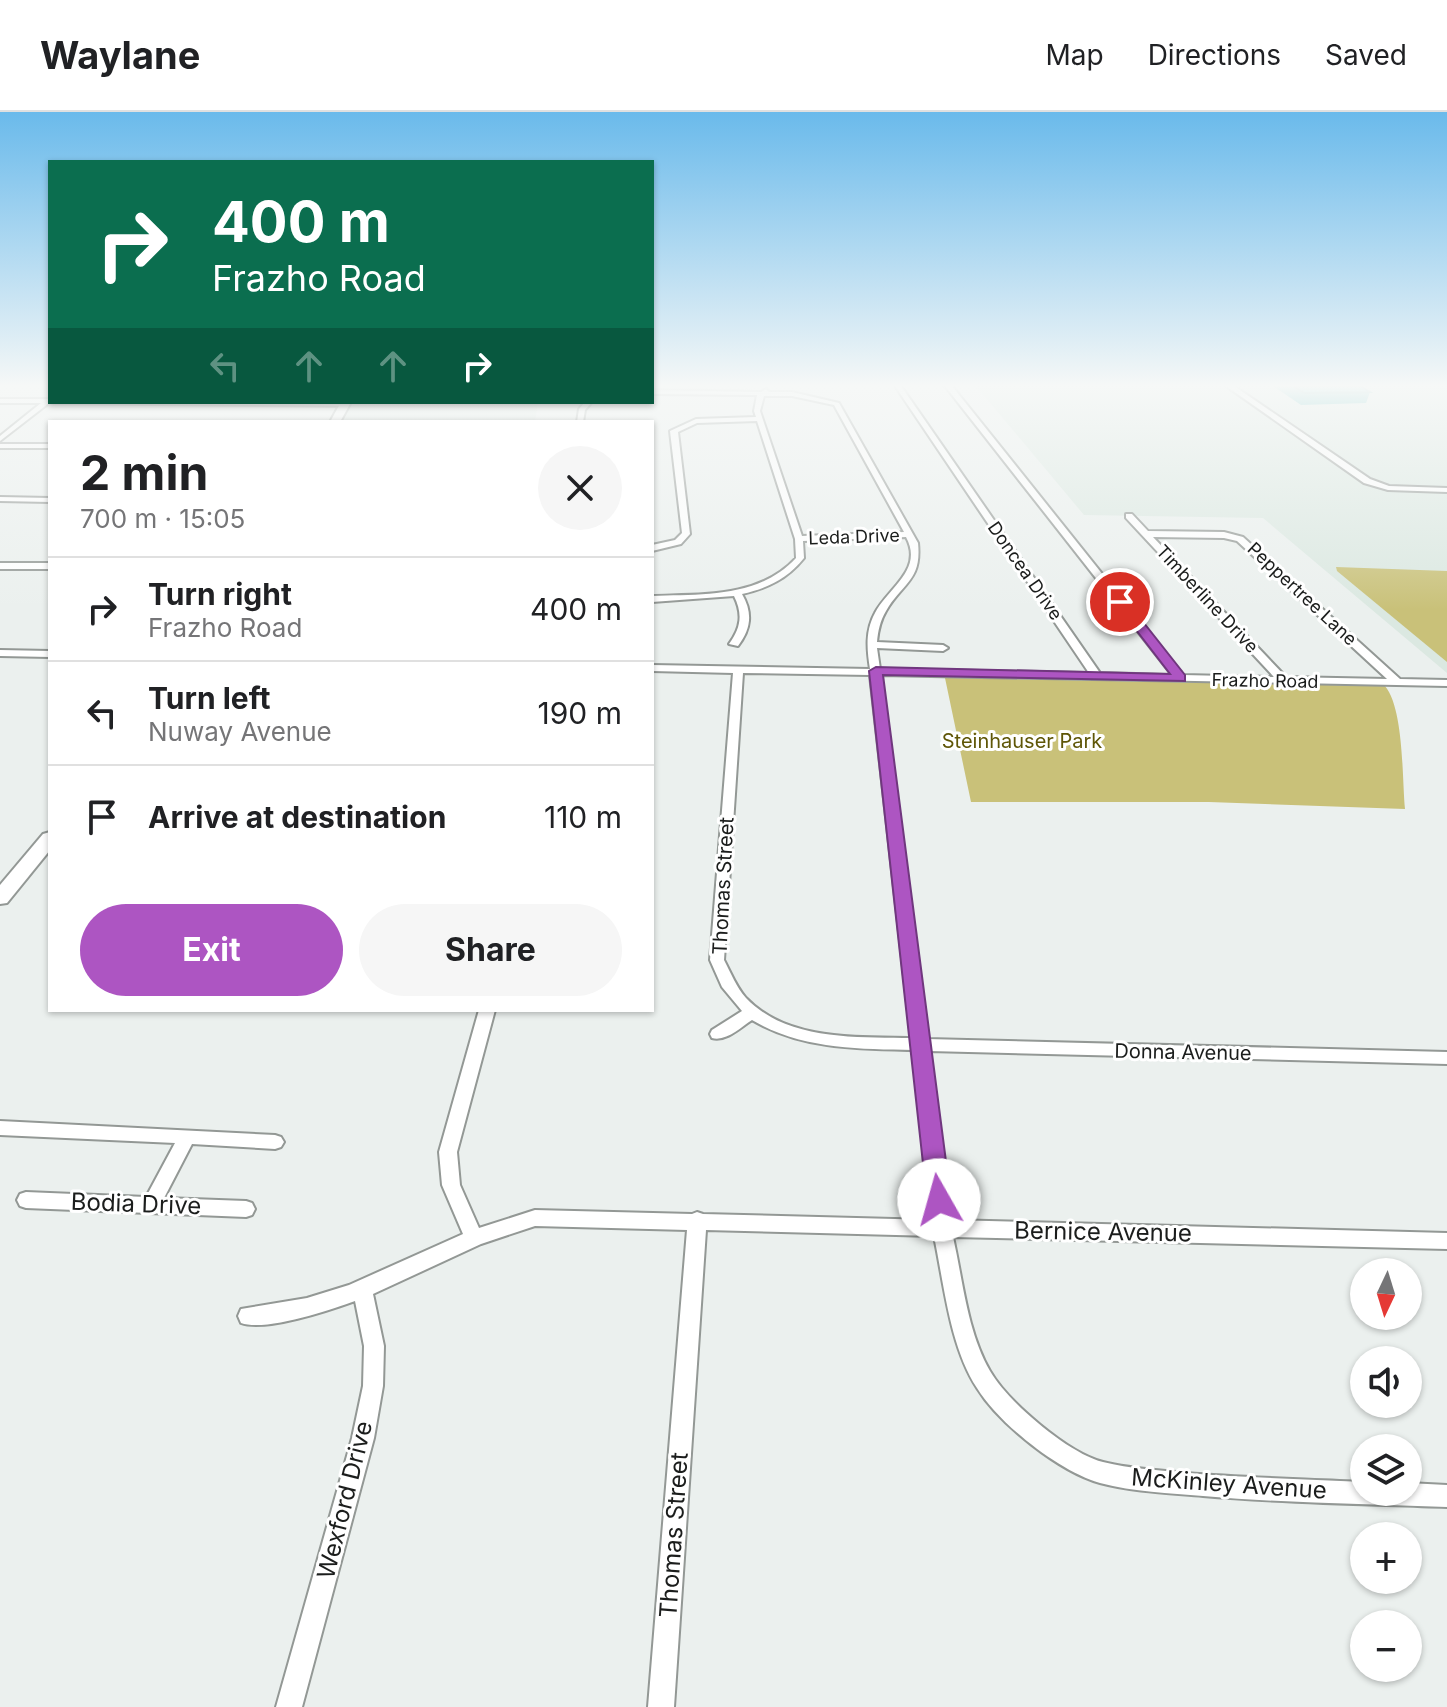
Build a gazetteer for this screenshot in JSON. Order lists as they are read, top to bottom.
{
  "streets": {
    "street": [
      "Leda Drive",
      "Doncea Drive",
      "Peppertree Lane",
      "Timberline Drive",
      "Frazho Road",
      "Thomas Street",
      "Donna Avenue",
      "Bodia Drive",
      "Bernice Avenue",
      "McKinley Avenue",
      "Wexford Drive"
    ]
  },
  "crossings": [
    ["Doncea Drive", "Frazho Road"],
    ["Peppertree Lane", "Timberline Drive"],
    ["Peppertree Lane", "Frazho Road"],
    ["Timberline Drive", "Frazho Road"],
    ["Frazho Road", "Thomas Street"],
    ["Frazho Road", "McKinley Avenue"],
    ["Thomas Street", "Donna Avenue"],
    ["Thomas Street", "Bernice Avenue"],
    ["Thomas Street", "McKinley Avenue"],
    ["Donna Avenue", "McKinley Avenue"],
    ["Bernice Avenue", "McKinley Avenue"],
    ["Bernice Avenue", "Wexford Drive"]
  ],
  "parks": ["Steinhauser Park"],
  "north": "bottom",
  "page": {
    "header": "Waylane",
    "nav": ["Map", "Directions", "Saved"],
    "turn": ["400 m", "Frazho Road"],
    "heading": ["2 min", "700 m · 15:05"],
    "list": [
      {
        "name": "Turn right",
        "note": "Frazho Road",
        "value": "400 m"
      },
      {
        "name": "Turn left",
        "note": "Nuway Avenue",
        "value": "190 m"
      },
      {
        "name": "Arrive at destination",
        "value": "110 m"
      }
    ],
    "buttons": ["Exit", "Share"],
    "map_buttons": ["+", "−"]
  }
}
